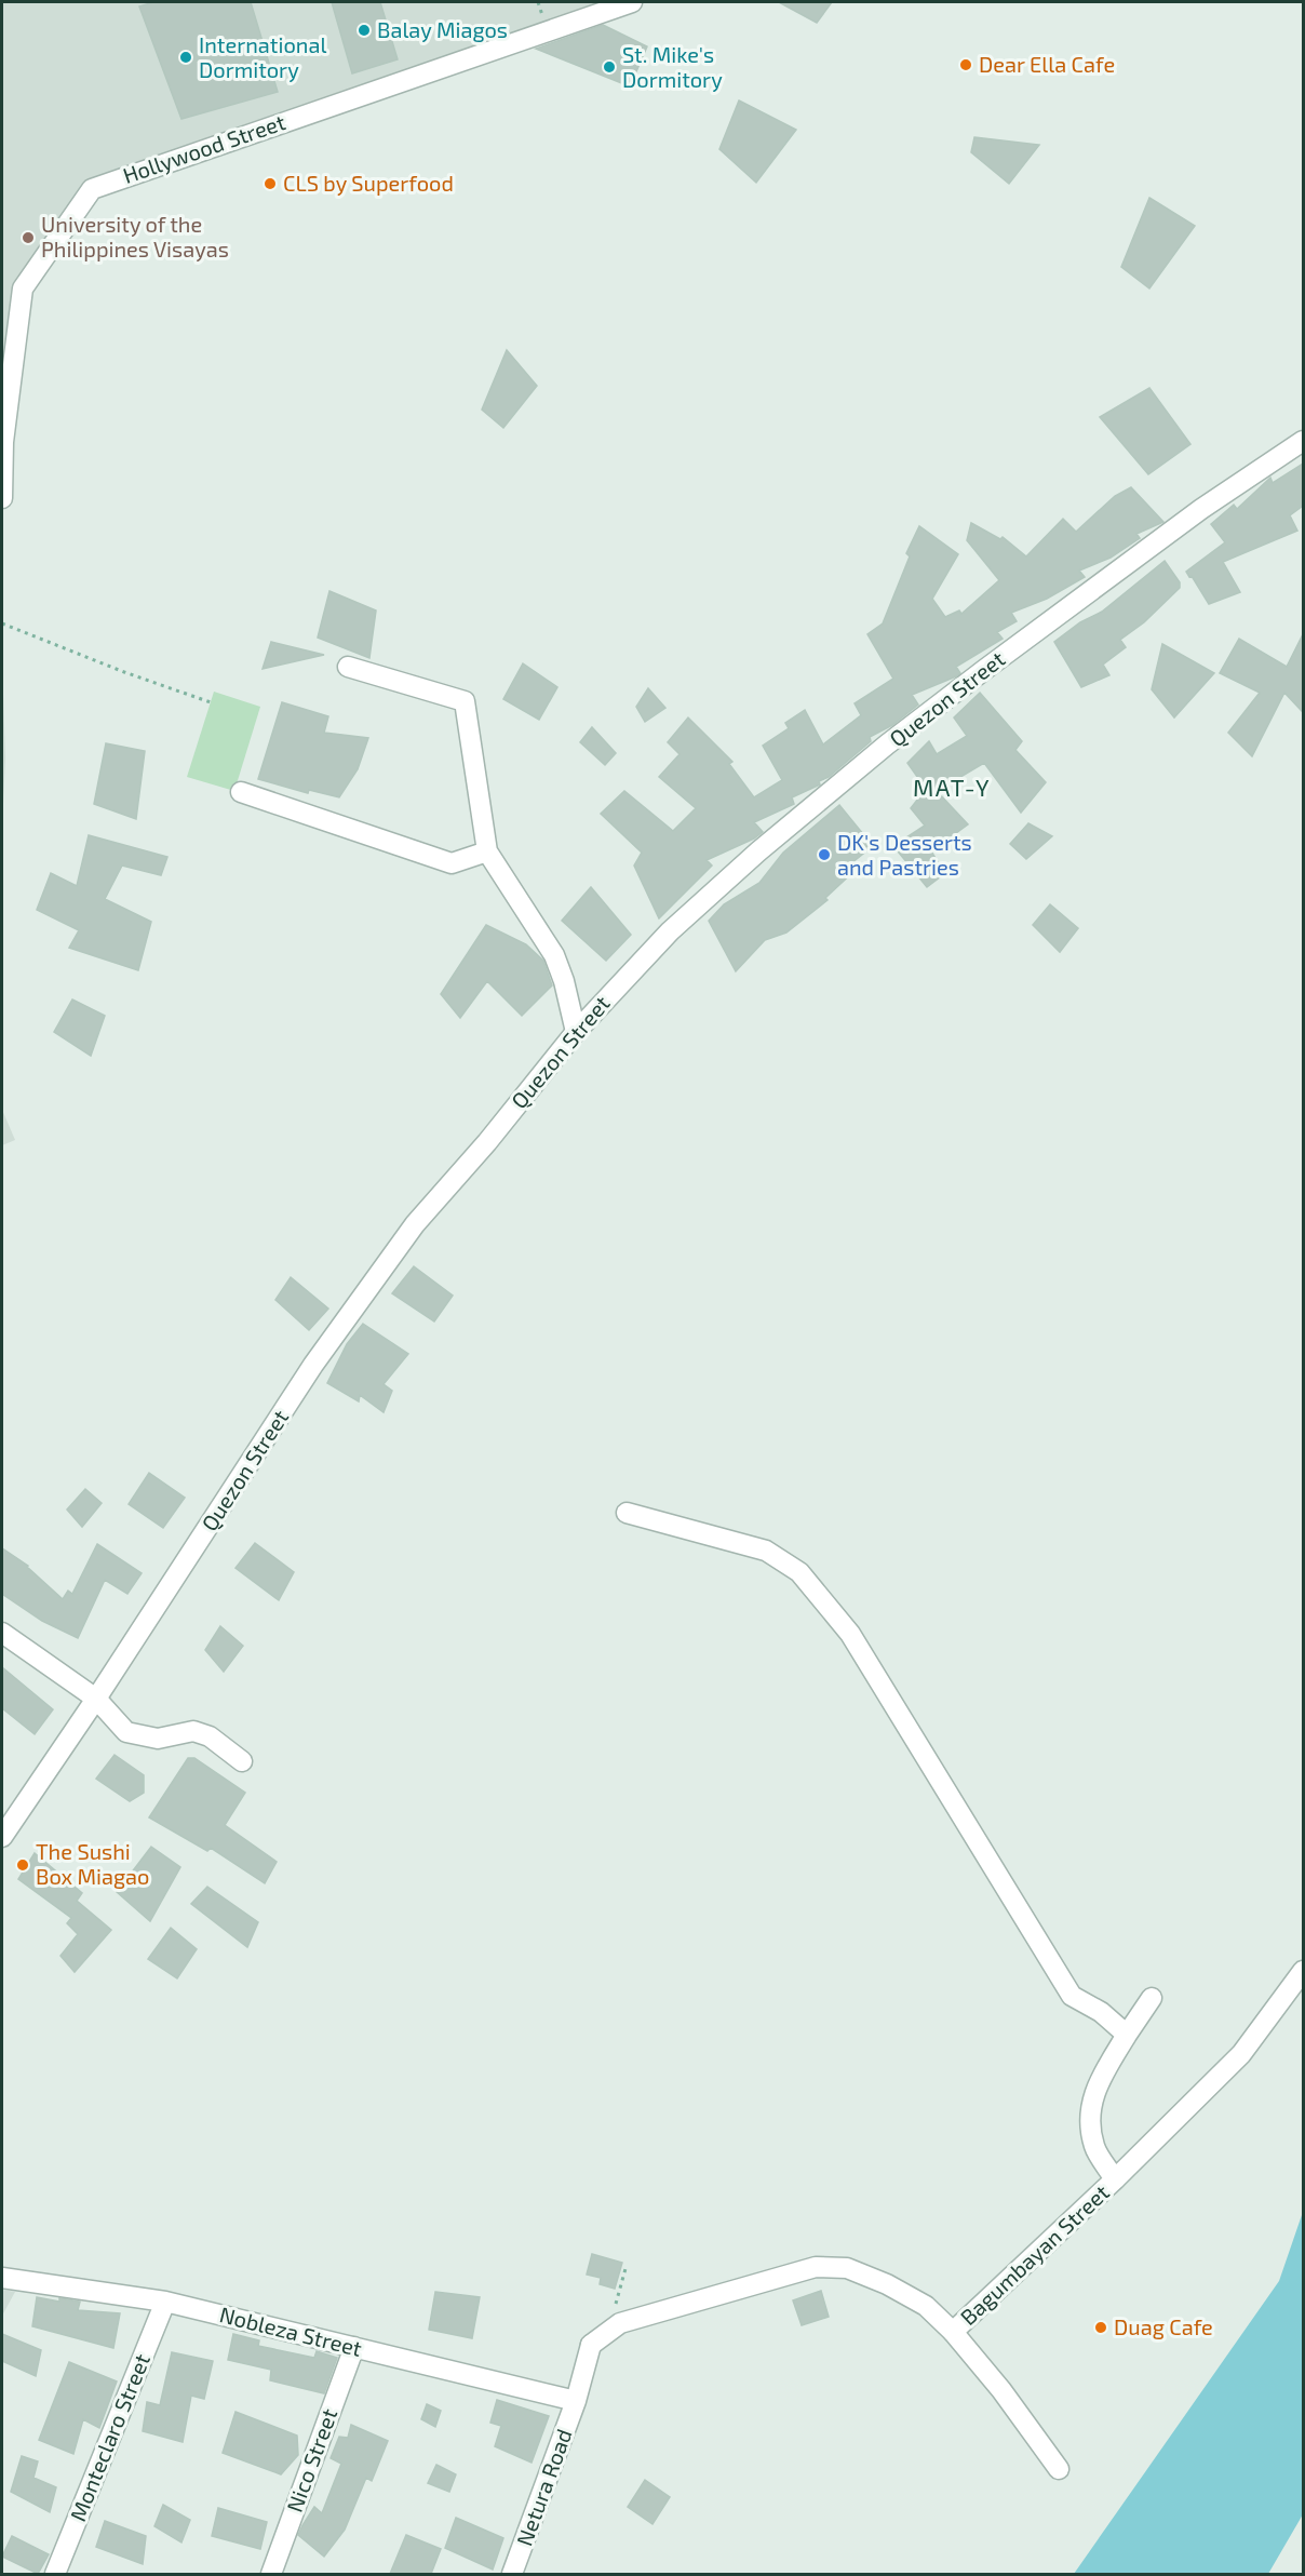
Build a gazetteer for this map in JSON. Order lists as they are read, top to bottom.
{
  "streets": {
    "street": [
      "Hollywood Street",
      "Quezon Street",
      "Bagumbayan Street",
      "Nobleza Street",
      "Monteclaro Street",
      "Nico Street",
      "Netura Road"
    ]
  },
  "crossings": [
    ["Bagumbayan Street", "Netura Road"],
    ["Nobleza Street", "Monteclaro Street"],
    ["Nobleza Street", "Nico Street"],
    ["Nobleza Street", "Netura Road"]
  ],
  "districts": ["MAT-Y"],
  "places": [
    "Balay Miagos",
    "International Dormitory",
    "Dear Ella Cafe",
    "St. Mike's Dormitory",
    "CLS by Superfood",
    "University of the Philippines Visayas",
    "DK's Desserts and Pastries",
    "The Sushi Box Miagao",
    "Duag Cafe"
  ]
}
